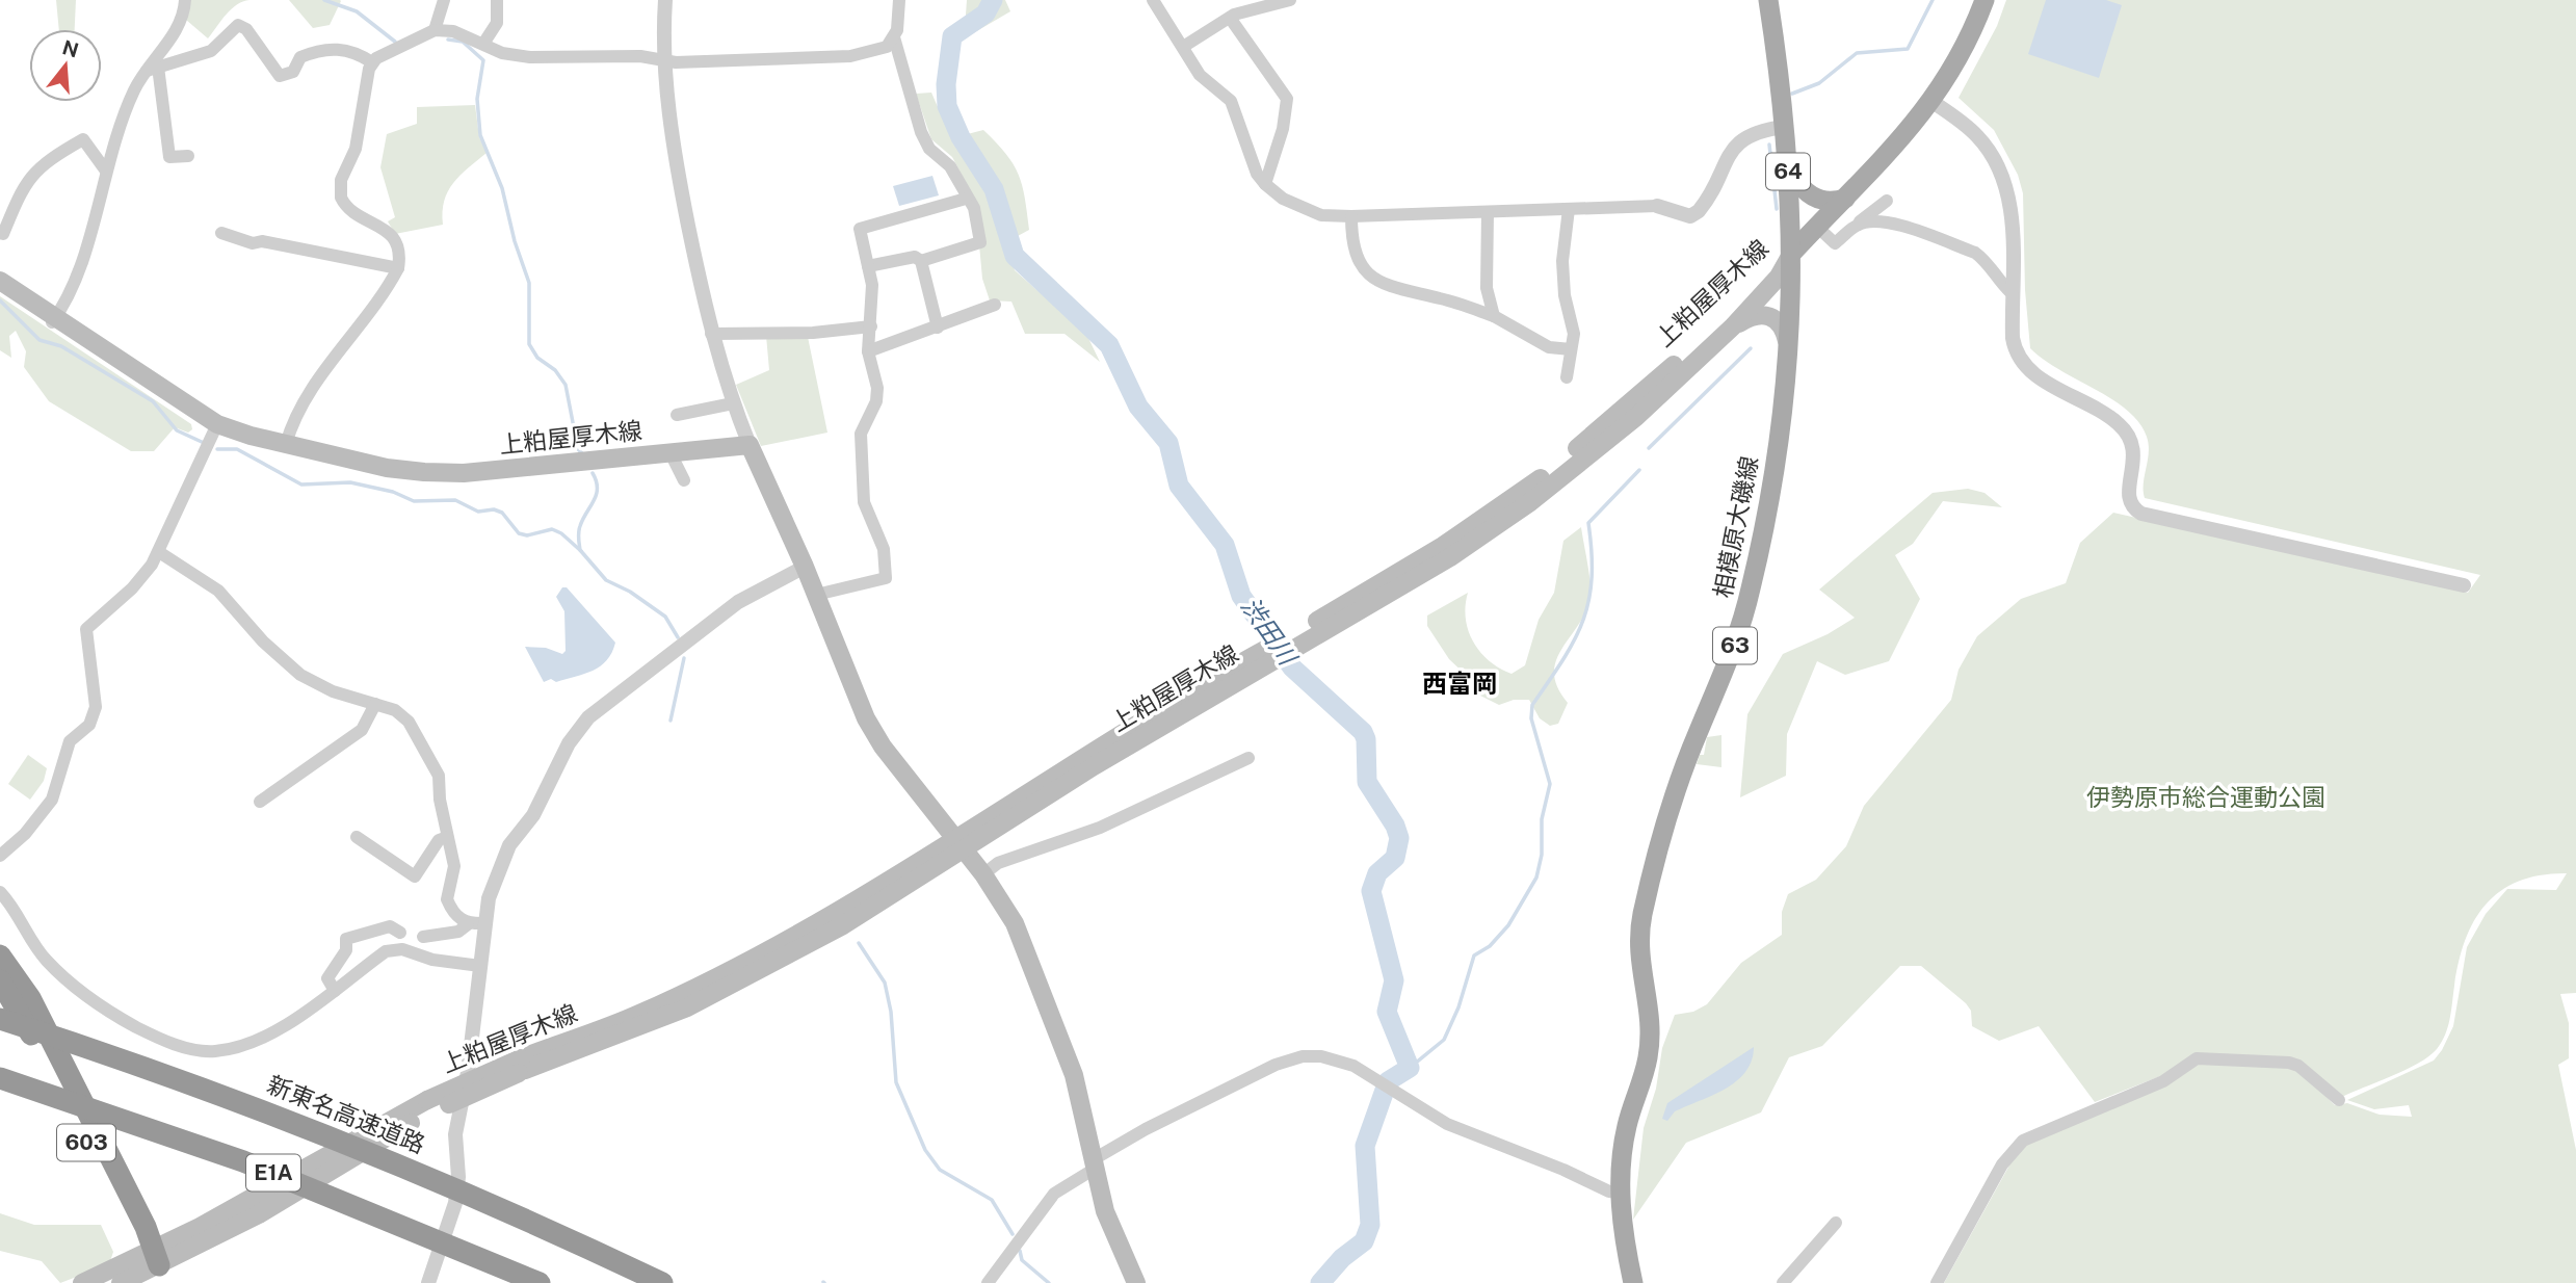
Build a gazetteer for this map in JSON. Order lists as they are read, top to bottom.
{
  "streets": {
    "highway": ["新東名高速道路", "603", "E1A"],
    "main road": [
      "64",
      "上粕屋厚木線",
      "相模原大磯線",
      "63"
    ]
  },
  "crossings": [
    ["64", "上粕屋厚木線"],
    ["64", "相模原大磯線"],
    ["上粕屋厚木線", "相模原大磯線"],
    ["上粕屋厚木線", "603"]
  ],
  "districts": ["西富岡"],
  "water": ["渋田川"],
  "parks": ["伊勢原市総合運動公園"],
  "north": "top"
}
